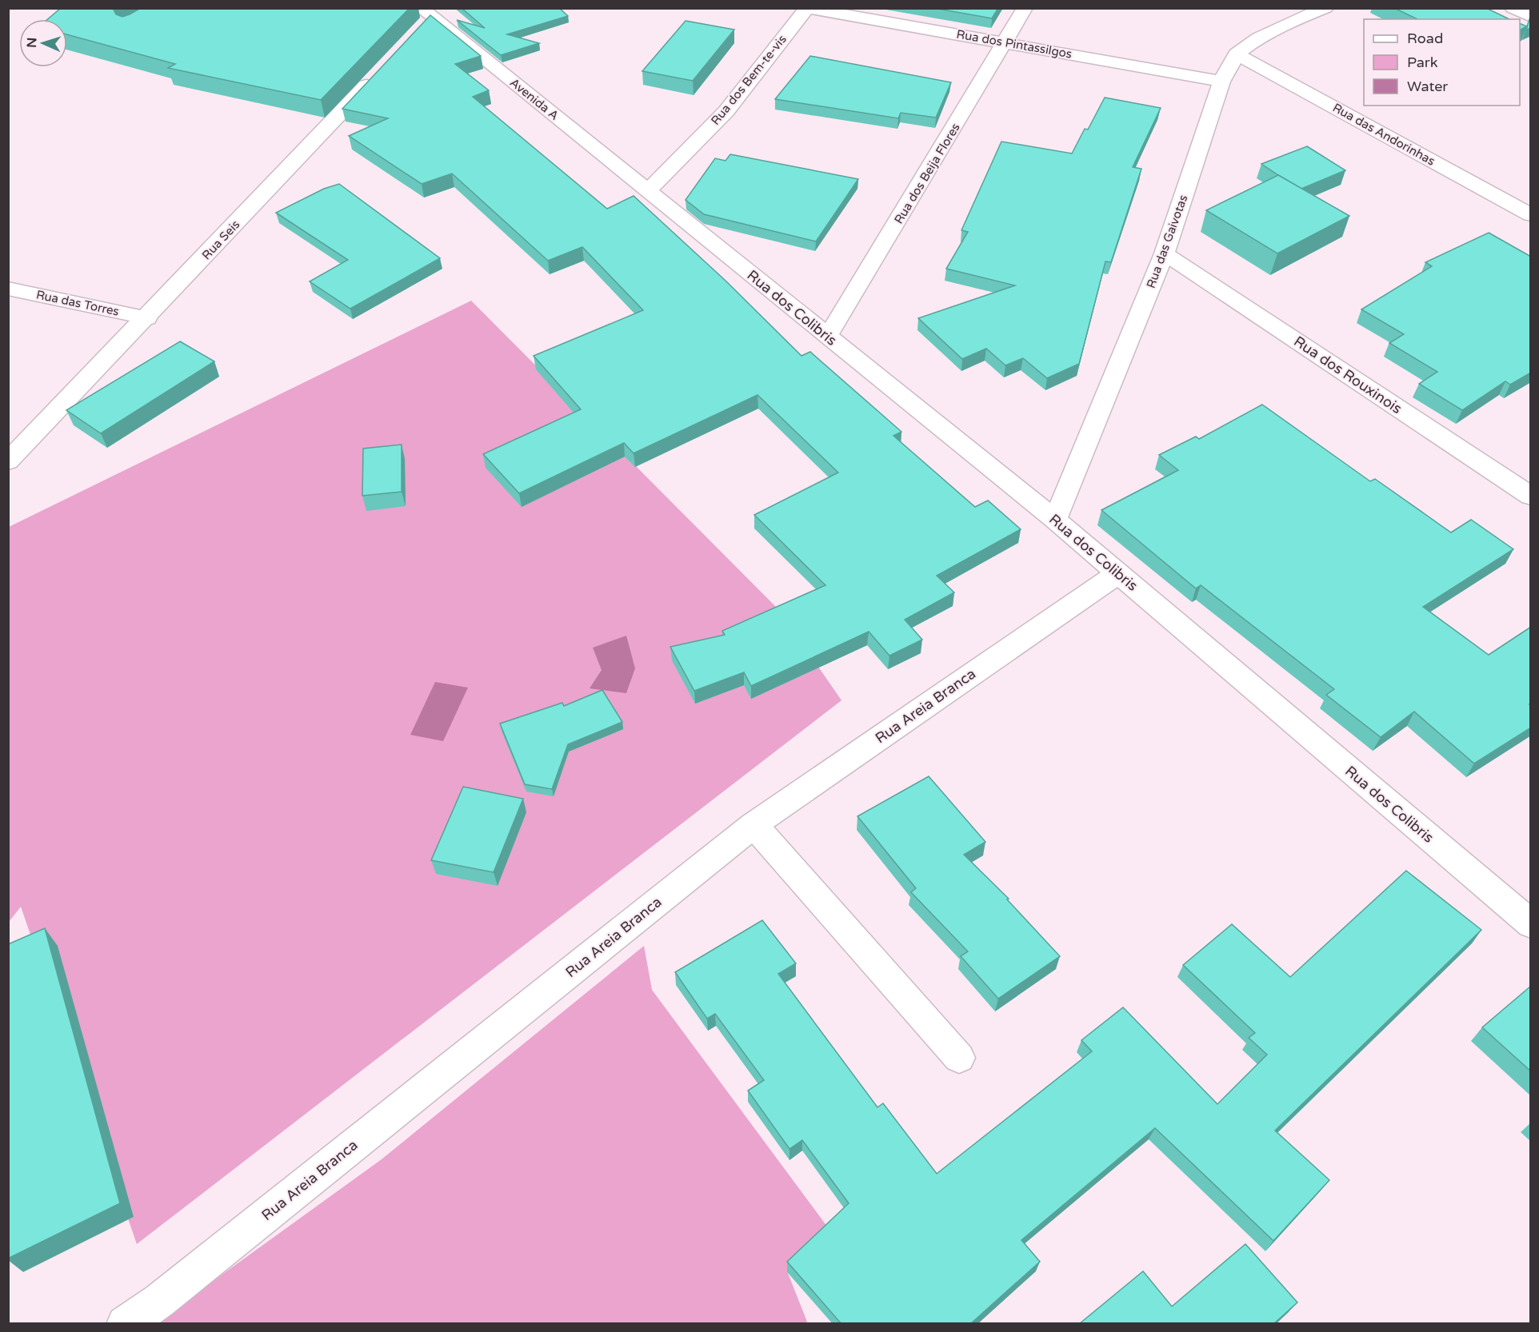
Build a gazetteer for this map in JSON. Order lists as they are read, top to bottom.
{
  "streets": {
    "street": [
      "Rua dos Pintassilgos",
      "Rua dos Bem-te-vis",
      "Avenida A",
      "Rua das Andorinhas",
      "Rua dos Beija Flores",
      "Rua Seis",
      "Rua das Gaivotas",
      "Rua das Torres",
      "Rua dos Colibris",
      "Rua dos Rouxinois",
      "Rua Areia Branca"
    ]
  },
  "crossings": [
    ["Rua dos Pintassilgos", "Rua dos Bem-te-vis"],
    ["Rua dos Pintassilgos", "Rua dos Beija Flores"],
    ["Rua dos Pintassilgos", "Rua das Gaivotas"],
    ["Rua dos Bem-te-vis", "Avenida A"],
    ["Rua dos Bem-te-vis", "Rua dos Colibris"],
    ["Avenida A", "Rua dos Colibris"],
    ["Rua das Andorinhas", "Rua das Gaivotas"],
    ["Rua dos Beija Flores", "Rua dos Colibris"],
    ["Rua Seis", "Rua das Torres"],
    ["Rua das Gaivotas", "Rua dos Colibris"],
    ["Rua das Gaivotas", "Rua dos Rouxinois"],
    ["Rua dos Colibris", "Rua Areia Branca"]
  ],
  "legend": ["Road", "Park", "Water"],
  "north": "left"
}
